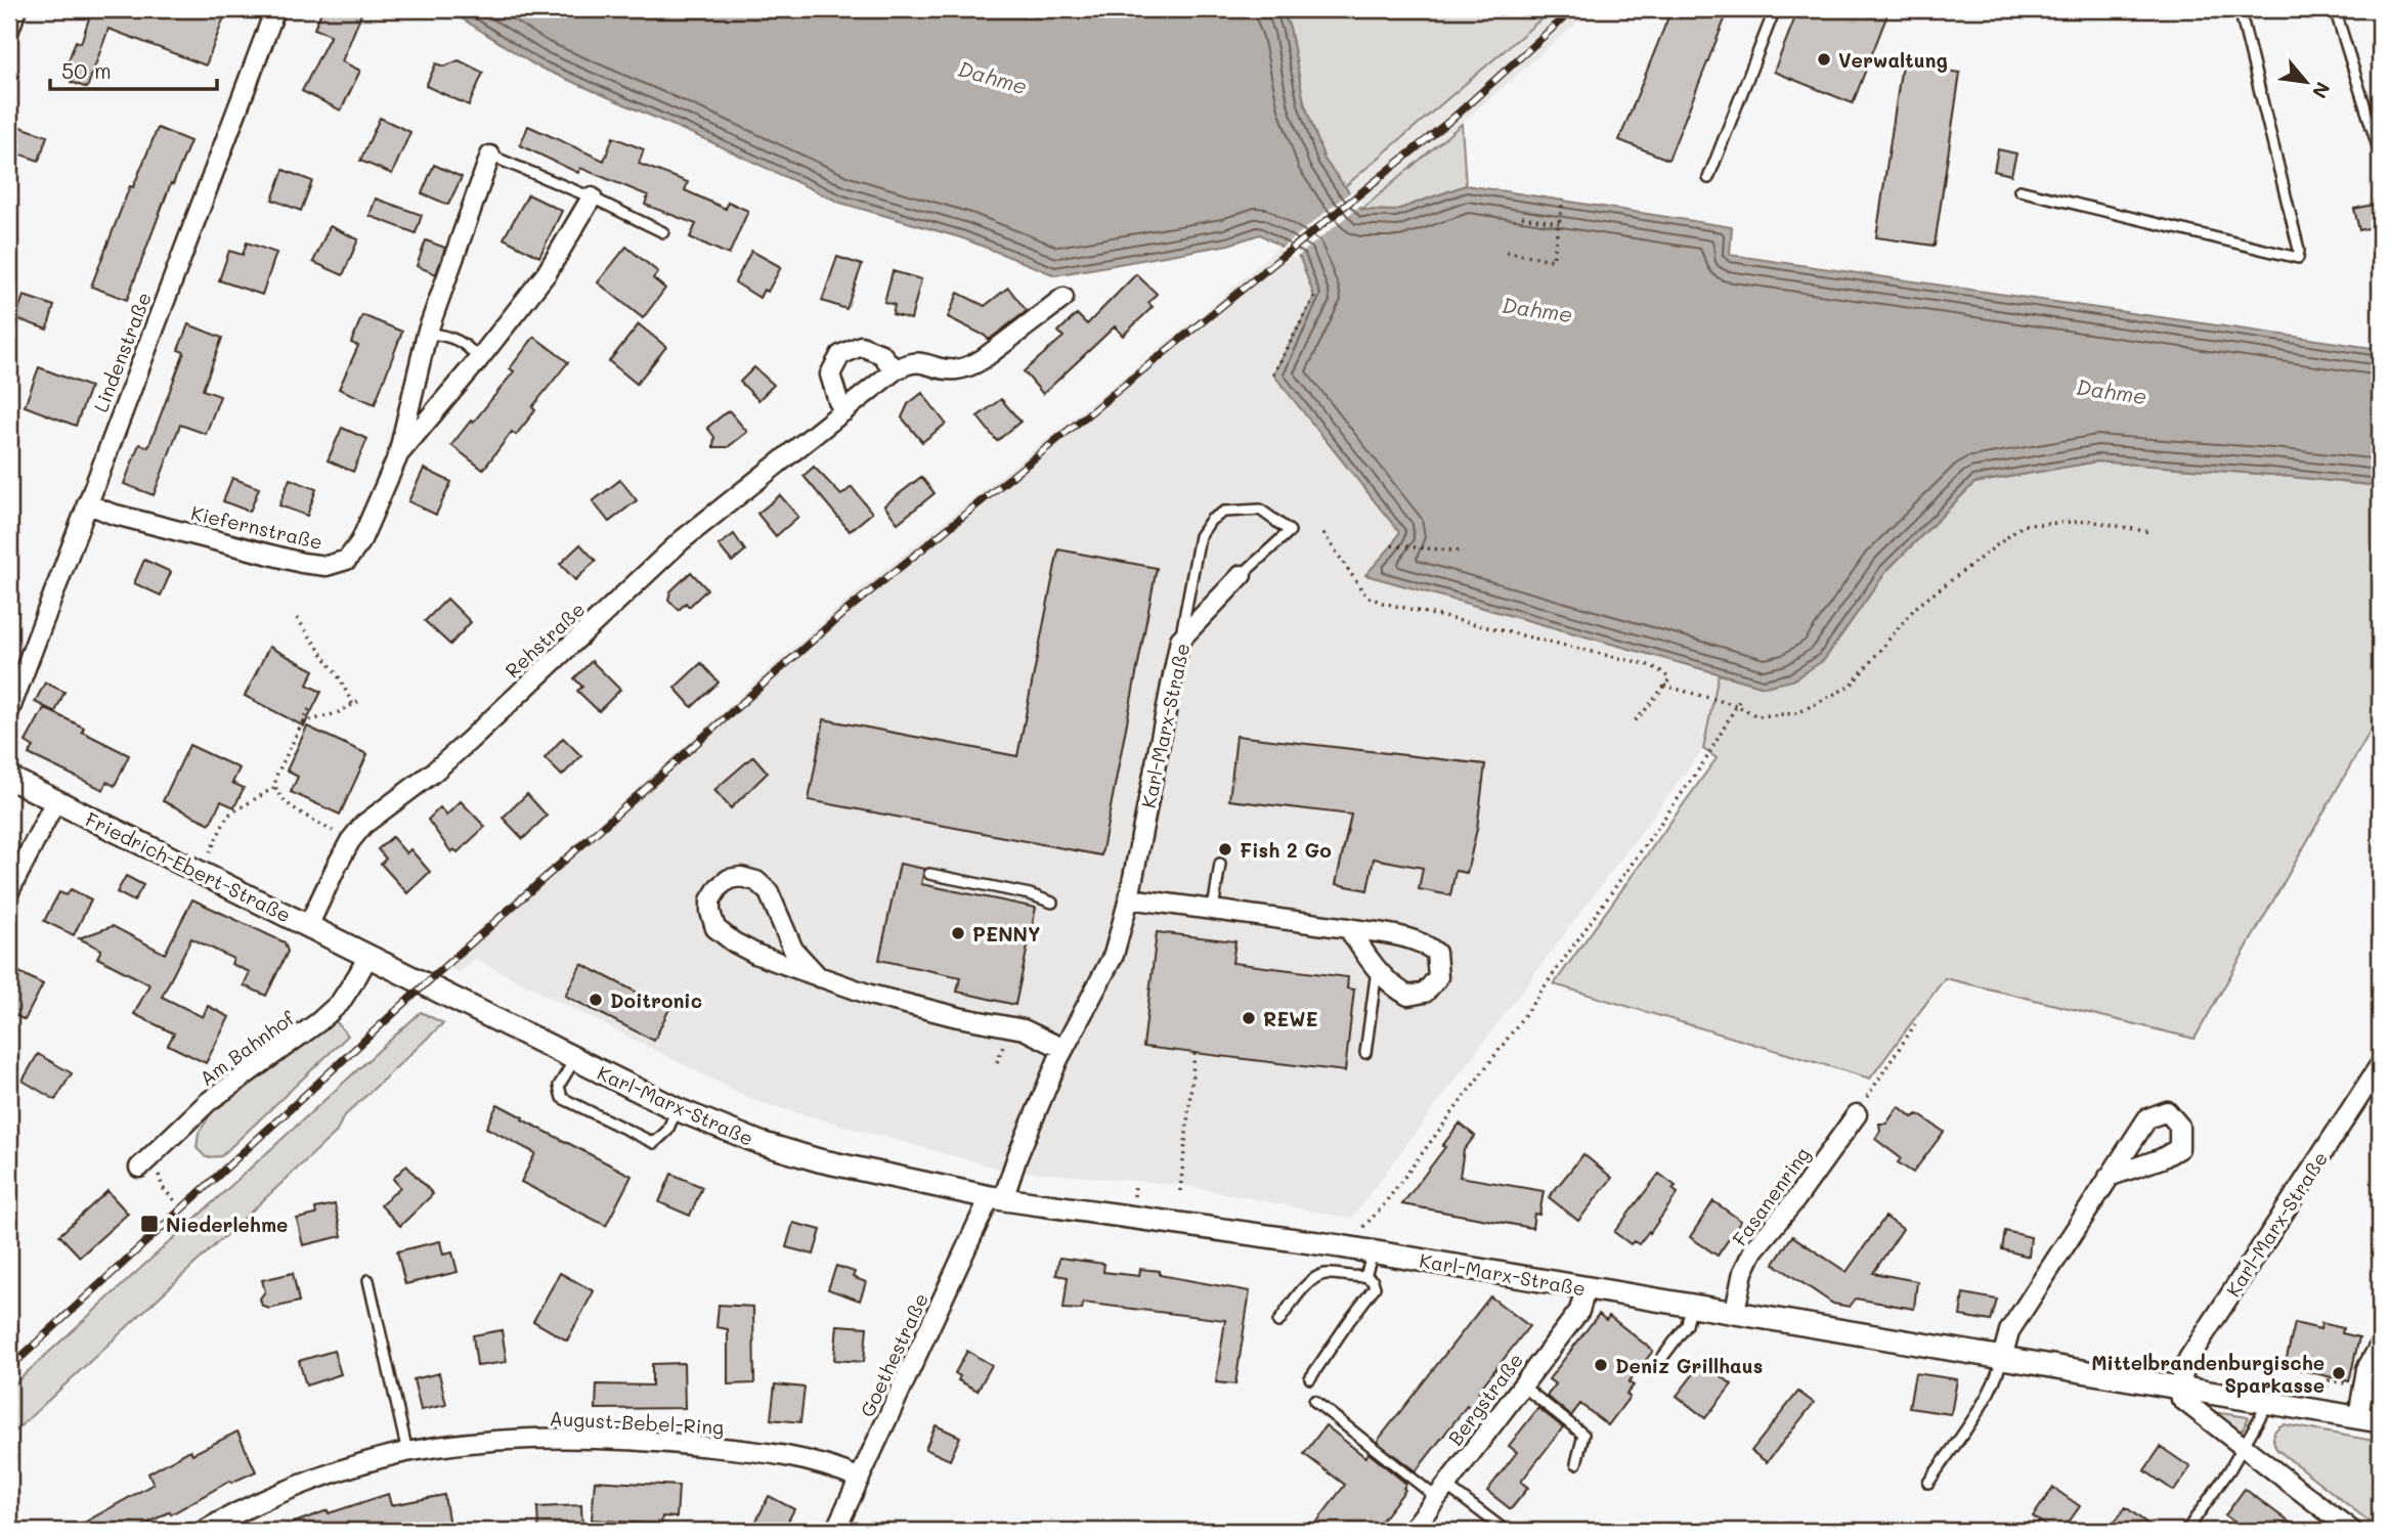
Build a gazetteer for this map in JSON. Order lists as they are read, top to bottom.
{
  "streets": {
    "street": [
      "Lindenstraße",
      "Kiefernstraße",
      "Rehstraße",
      "Karl-Marx-Straße",
      "Friedrich-Ebert-Straße",
      "Am Bahnhof",
      "Fasanenring",
      "Goethestraße",
      "Bergstraße",
      "August-Bebel-Ring"
    ]
  },
  "crossings": [
    ["Lindenstraße", "Kiefernstraße"],
    ["Rehstraße", "Friedrich-Ebert-Straße"],
    ["Karl-Marx-Straße", "Friedrich-Ebert-Straße"],
    ["Karl-Marx-Straße", "Am Bahnhof"],
    ["Karl-Marx-Straße", "Fasanenring"],
    ["Karl-Marx-Straße", "Goethestraße"],
    ["Karl-Marx-Straße", "Bergstraße"],
    ["Friedrich-Ebert-Straße", "Am Bahnhof"],
    ["Goethestraße", "August-Bebel-Ring"]
  ],
  "water": ["Dahme"],
  "places": {
    "other": [
      "Verwaltung",
      "Fish 2 Go",
      "PENNY",
      "Doitronic",
      "REWE",
      "Deniz Grillhaus",
      "Mittelbrandenburgische Sparkasse"
    ],
    "transit": ["Niederlehme"]
  },
  "scale_bar": "50 m",
  "north": "bottom right"
}
